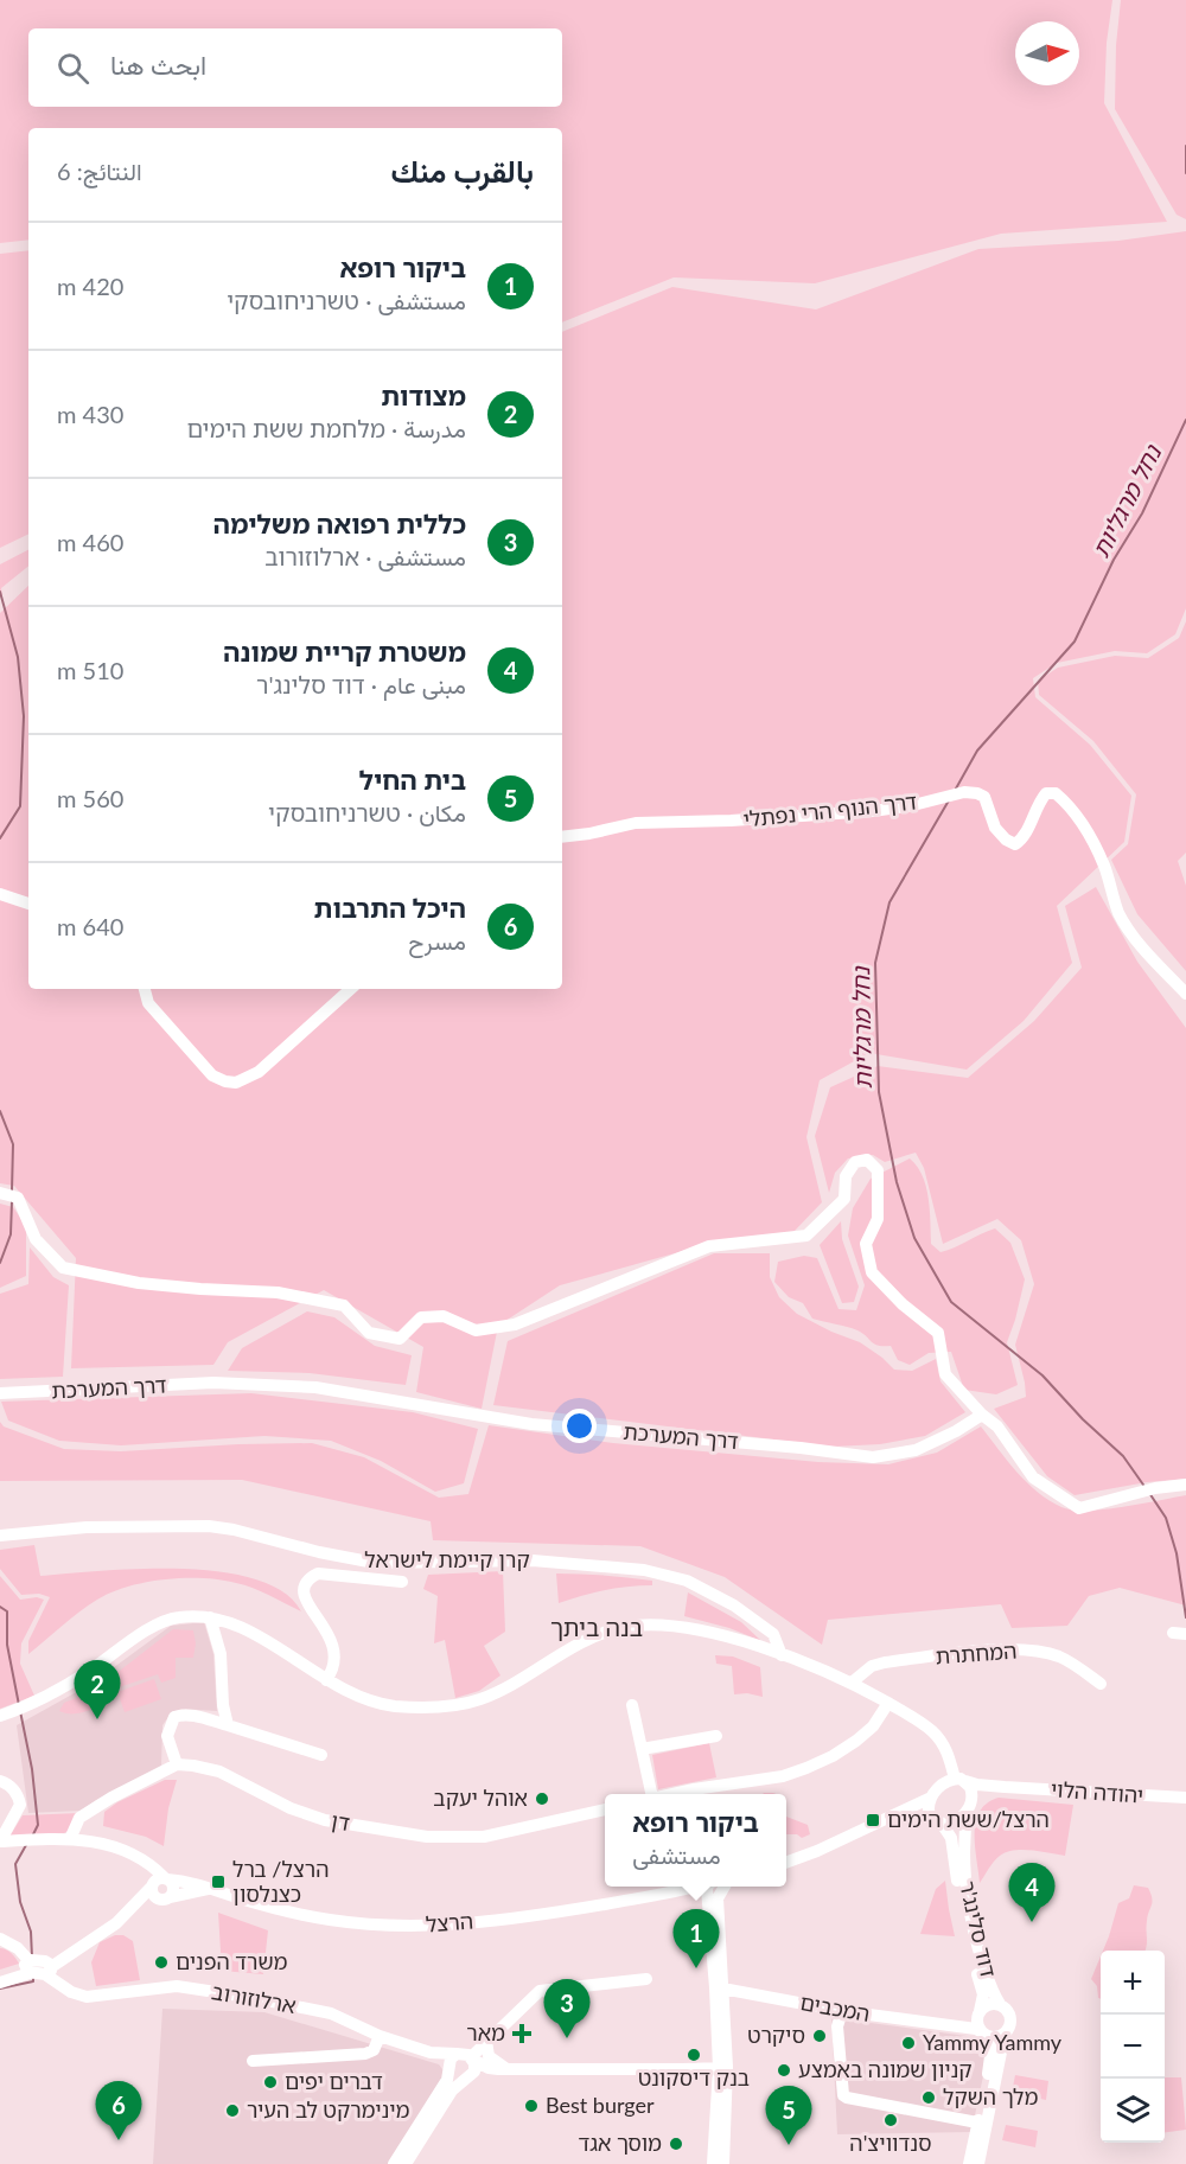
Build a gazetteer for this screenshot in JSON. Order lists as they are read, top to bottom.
{
  "streets": {
    "street": [
      "דרך הנוף הרי נפתלי",
      "דרך המערכת",
      "קרן קיימת לישראל",
      "המחתרת",
      "יהודה הלוי",
      "דן",
      "הרצל",
      "דוד סלינג'ר",
      "ארלוזורוב",
      "המכבים"
    ]
  },
  "crossings": [
    ["יהודה הלוי", "דוד סלינג'ר"],
    ["דוד סלינג'ר", "המכבים"]
  ],
  "districts": ["בנה ביתך"],
  "water": ["נחל מרגליות"],
  "places": {
    "other": [
      "אוהל יעקב",
      "משרד הפנים",
      "סיקרט",
      "Yammy Yammy",
      "בנק דיסקונט",
      "קניון שמונה באמצע",
      "דברים יפים",
      "מלך השקל",
      "Best burger",
      "מינימרקט לב העיר",
      "סנדוויצ'ה",
      "מוסך אגד"
    ],
    "transit": ["הרצל/ששת הימים", "הרצל/ ברל כצנלסון"],
    "health": ["מאר"]
  },
  "north": "right",
  "page": {
    "search": "ابحث هنا",
    "heading": ["بالقرب منك", "النتائج: 6"],
    "list": [
      {
        "mark": "1",
        "name": "ביקור רופא",
        "note": "مستشفى · טשרניחובסקי",
        "value": "420 m"
      },
      {
        "mark": "2",
        "name": "מצודות",
        "note": "مدرسة · מלחמת ששת הימים",
        "value": "430 m"
      },
      {
        "mark": "3",
        "name": "כללית רפואה משלימה",
        "note": "مستشفى · ארלוזורוב",
        "value": "460 m"
      },
      {
        "mark": "4",
        "name": "משטרת קריית שמונה",
        "note": "مبنى عام · דוד סלינג'ר",
        "value": "510 m"
      },
      {
        "mark": "5",
        "name": "בית החיל",
        "note": "مكان · טשרניחובסקי",
        "value": "560 m"
      },
      {
        "mark": "6",
        "name": "היכל התרבות",
        "note": "مسرح",
        "value": "640 m"
      }
    ],
    "pins": [
      "2",
      "4",
      "1",
      "3",
      "6",
      "5"
    ],
    "popup": ["ביקור רופא", "مستشفى"],
    "map_buttons": ["+", "−"]
  }
}
